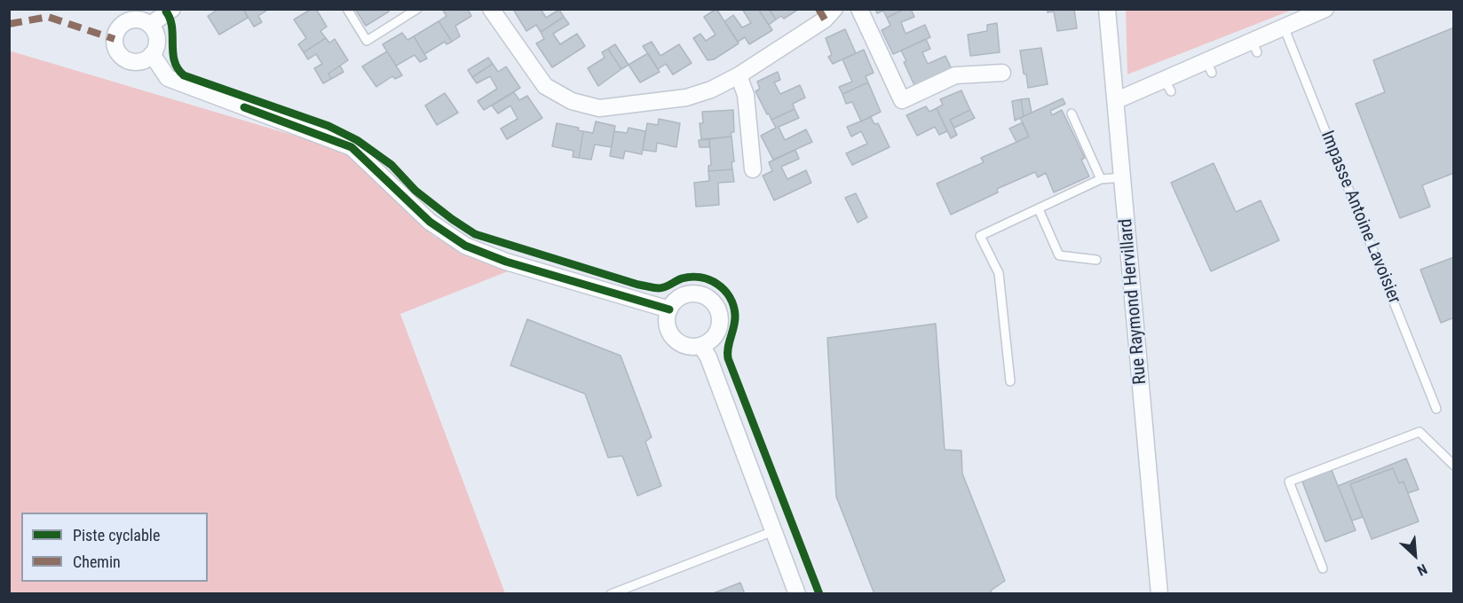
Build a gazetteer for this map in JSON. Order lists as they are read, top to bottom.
{
  "streets": {
    "street": ["Rue Raymond Hervillard"],
    "lane": ["Impasse Antoine Lavoisier"]
  },
  "legend": ["Piste cyclable", "Chemin"],
  "north": "bottom right"
}
